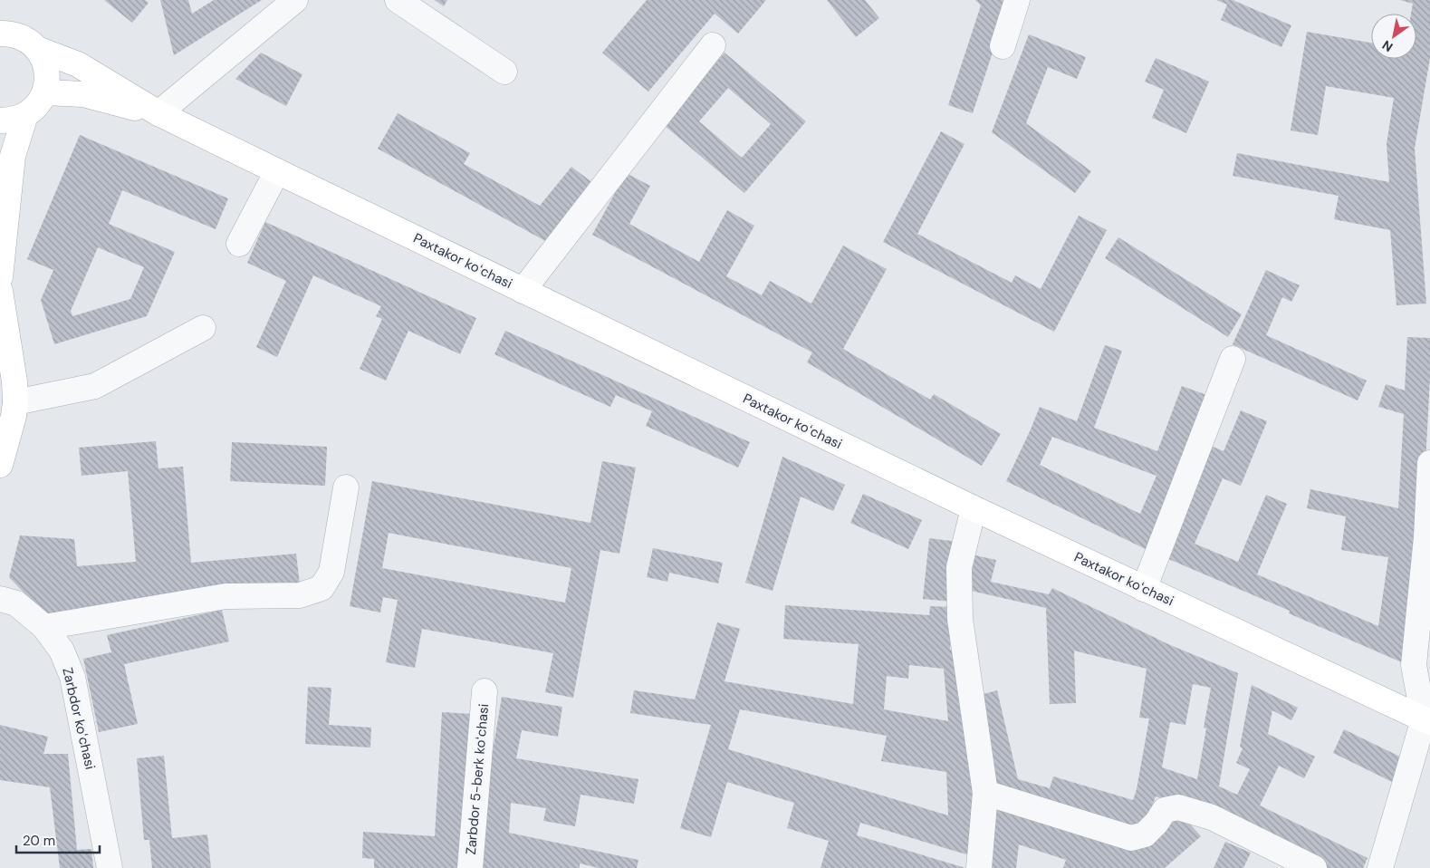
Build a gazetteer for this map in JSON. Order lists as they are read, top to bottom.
{
  "streets": {
    "main road": ["Paxtakor koʻchasi"],
    "street": ["Zarbdor koʻchasi", "Zarbdor 5-berk koʻchasi"]
  },
  "scale_bar": "20 m",
  "north": "bottom left"
}
